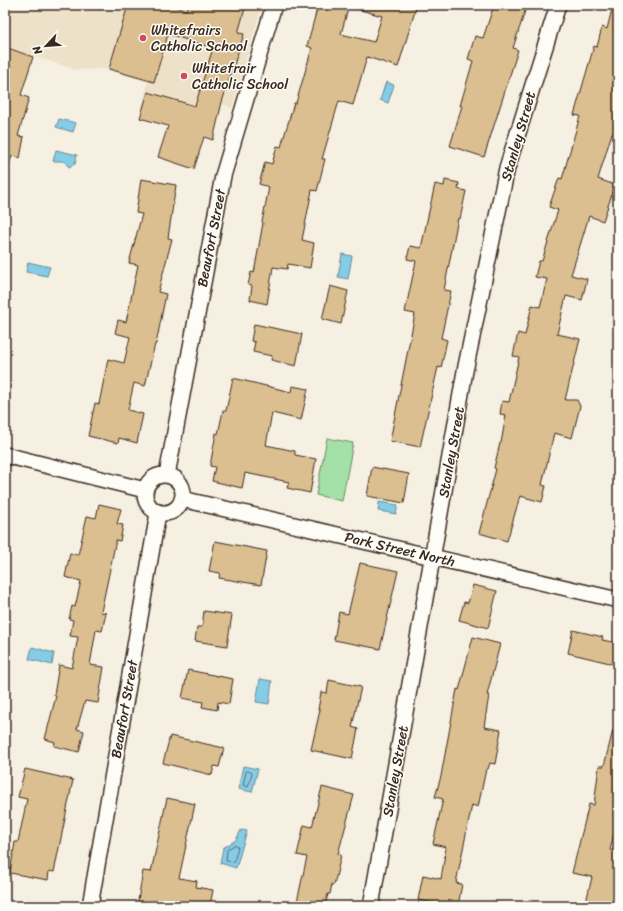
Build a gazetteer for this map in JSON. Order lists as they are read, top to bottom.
{
  "streets": {
    "street": ["Stanley Street", "Beaufort Street", "Park Street North"]
  },
  "crossings": [
    ["Stanley Street", "Park Street North"],
    ["Beaufort Street", "Park Street North"]
  ],
  "places": ["Whitefrairs Catholic School", "Whitefrair Catholic School"],
  "north": "bottom left"
}
